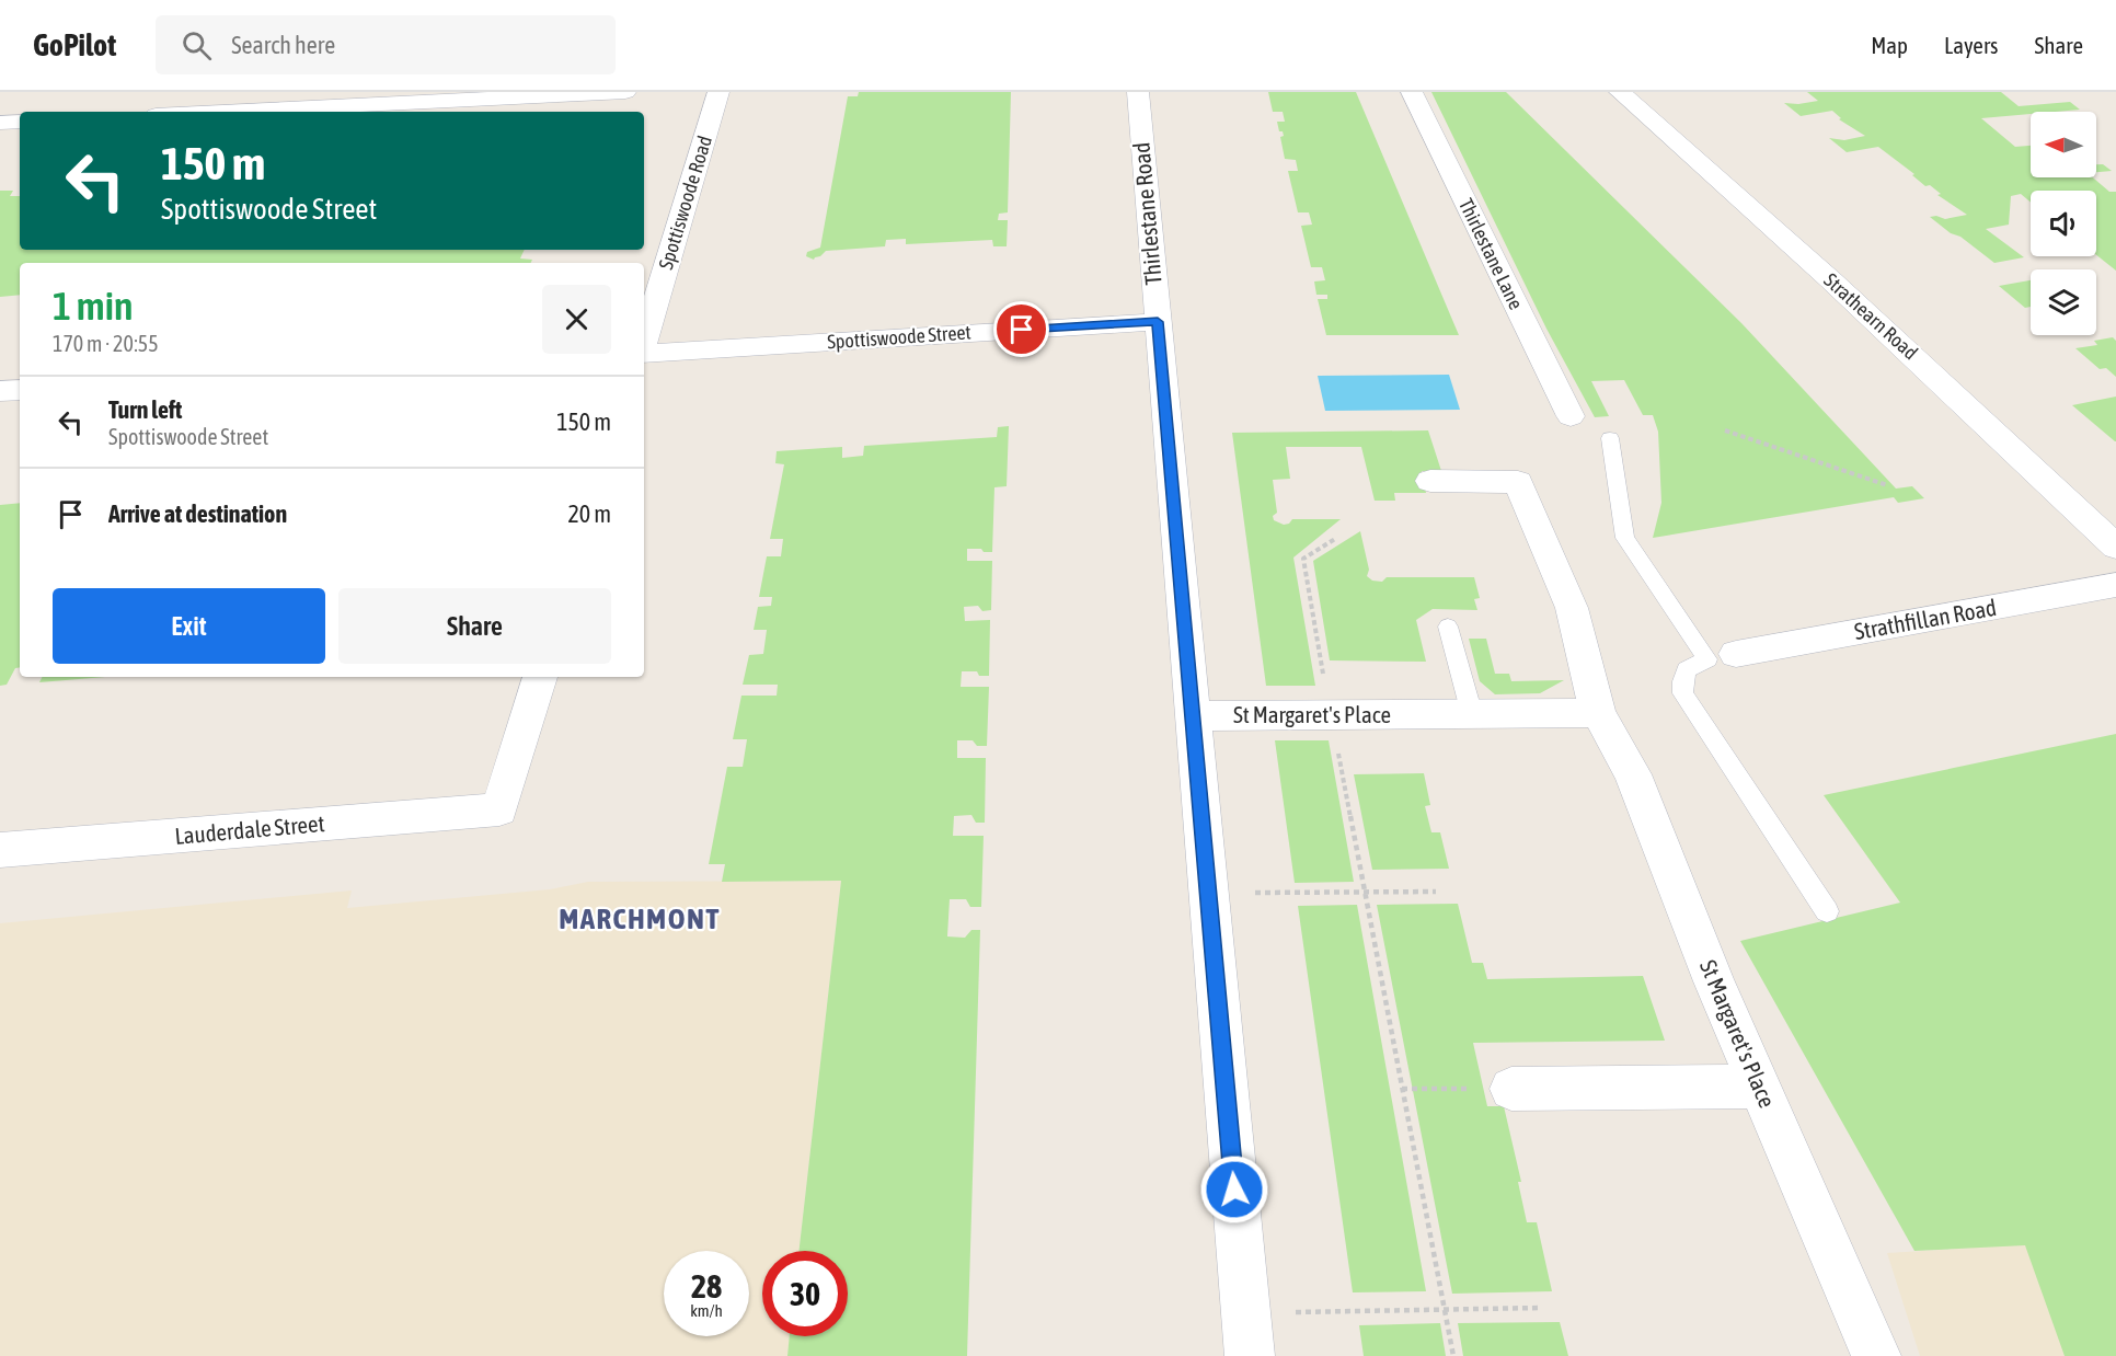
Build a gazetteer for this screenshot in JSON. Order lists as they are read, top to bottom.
{
  "streets": {
    "street": [
      "Spottiswoode Road",
      "Thirlestane Road",
      "Thirlestane Lane",
      "Strathearn Road",
      "Spottiswoode Street",
      "Strathfillan Road",
      "St Margaret's Place",
      "Lauderdale Street"
    ]
  },
  "crossings": [
    ["Thirlestane Road", "Spottiswoode Street"],
    ["Thirlestane Road", "St Margaret's Place"]
  ],
  "districts": ["MARCHMONT"],
  "north": "left",
  "page": {
    "header": "GoPilot",
    "search": "Search here",
    "nav": ["Map", "Layers", "Share"],
    "turn": ["150 m", "Spottiswoode Street"],
    "heading": ["1 min", "170 m · 20:55"],
    "list": [
      {
        "name": "Turn left",
        "note": "Spottiswoode Street",
        "value": "150 m"
      },
      {
        "name": "Arrive at destination",
        "value": "20 m"
      }
    ],
    "buttons": ["Exit", "Share"],
    "speed": "28 km/h",
    "limit": "30"
  }
}
